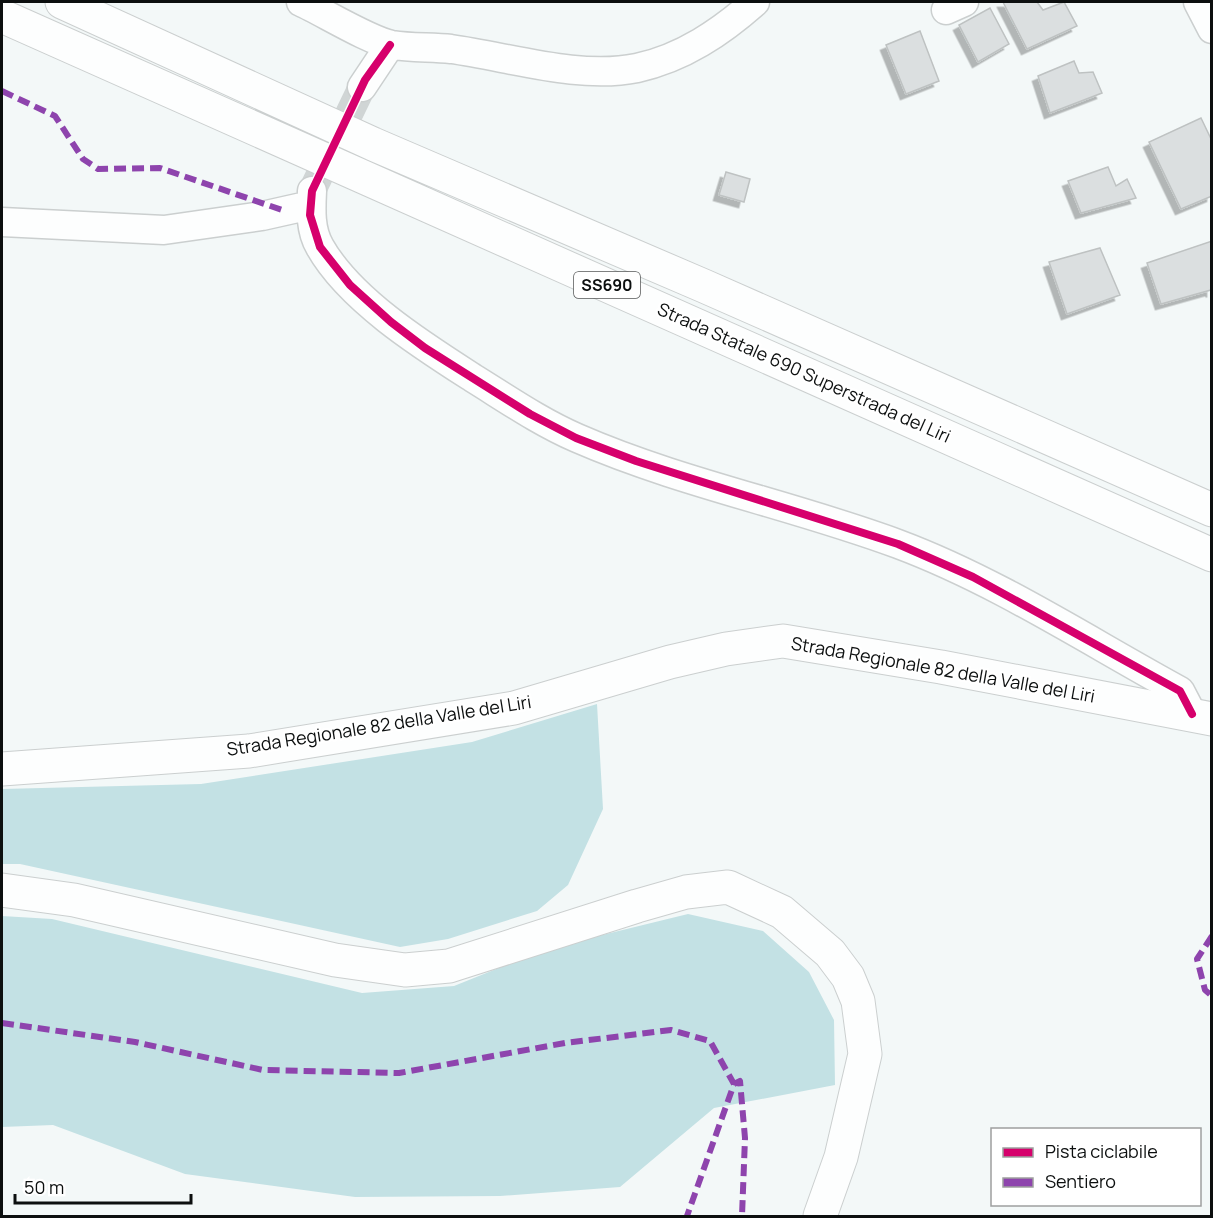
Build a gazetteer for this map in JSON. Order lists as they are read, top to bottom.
{
  "streets": {
    "main road": ["SS690", "Strada Statale 690 Superstrada del Liri", "Strada Regionale 82 della Valle del Liri"]
  },
  "legend": ["Pista ciclabile", "Sentiero"],
  "scale_bar": "50 m"
}
